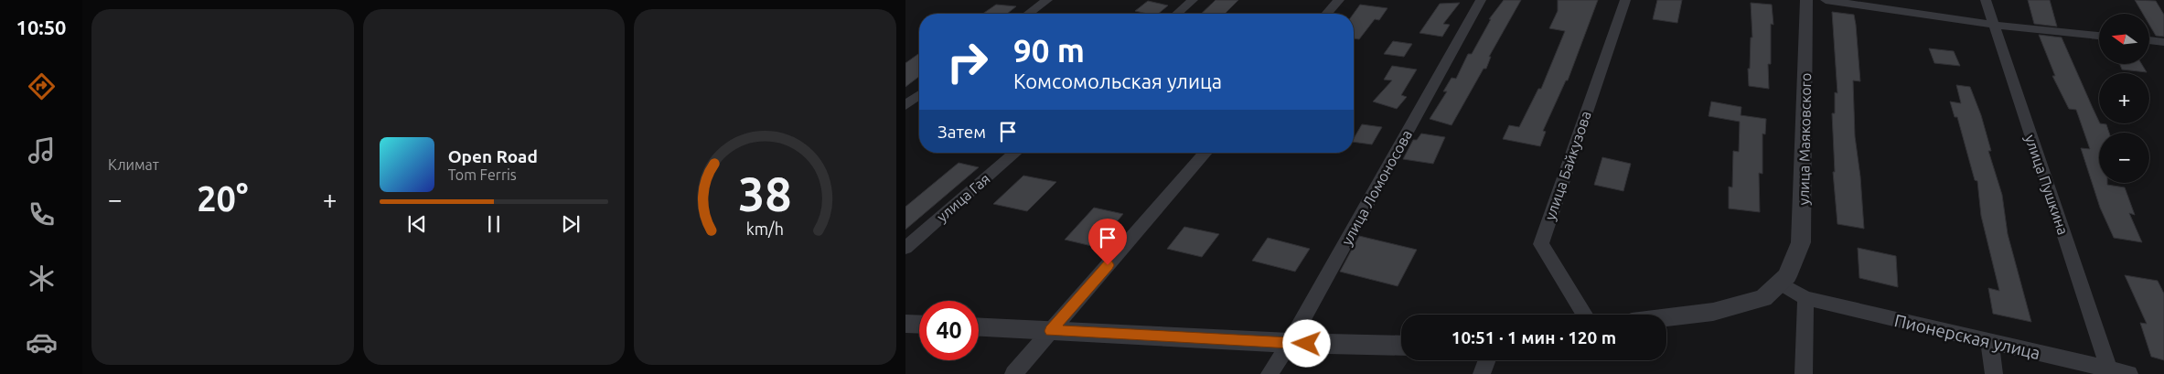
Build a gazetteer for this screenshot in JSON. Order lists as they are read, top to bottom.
{
  "streets": {
    "street": [
      "улица Маяковского",
      "улица Байкузова",
      "улица Пушкина",
      "улица Ломоносова",
      "улица Гая",
      "Пионерская улица"
    ]
  },
  "crossings": [
    ["улица Пушкина", "Пионерская улица"]
  ],
  "north": "left",
  "page": {
    "tabs": "10:50",
    "tile": "Климат",
    "map_buttons": ["+", "−"],
    "turn": ["90 m", "Комсомольская улица"],
    "then": "Затем",
    "song": ["Open Road", "Tom Ferris"],
    "heat": ["−", "20°", "+"],
    "limit": "40",
    "trip": "10:51 · 1 мин · 120 m",
    "gauge": ["38", "km/h"]
  }
}
